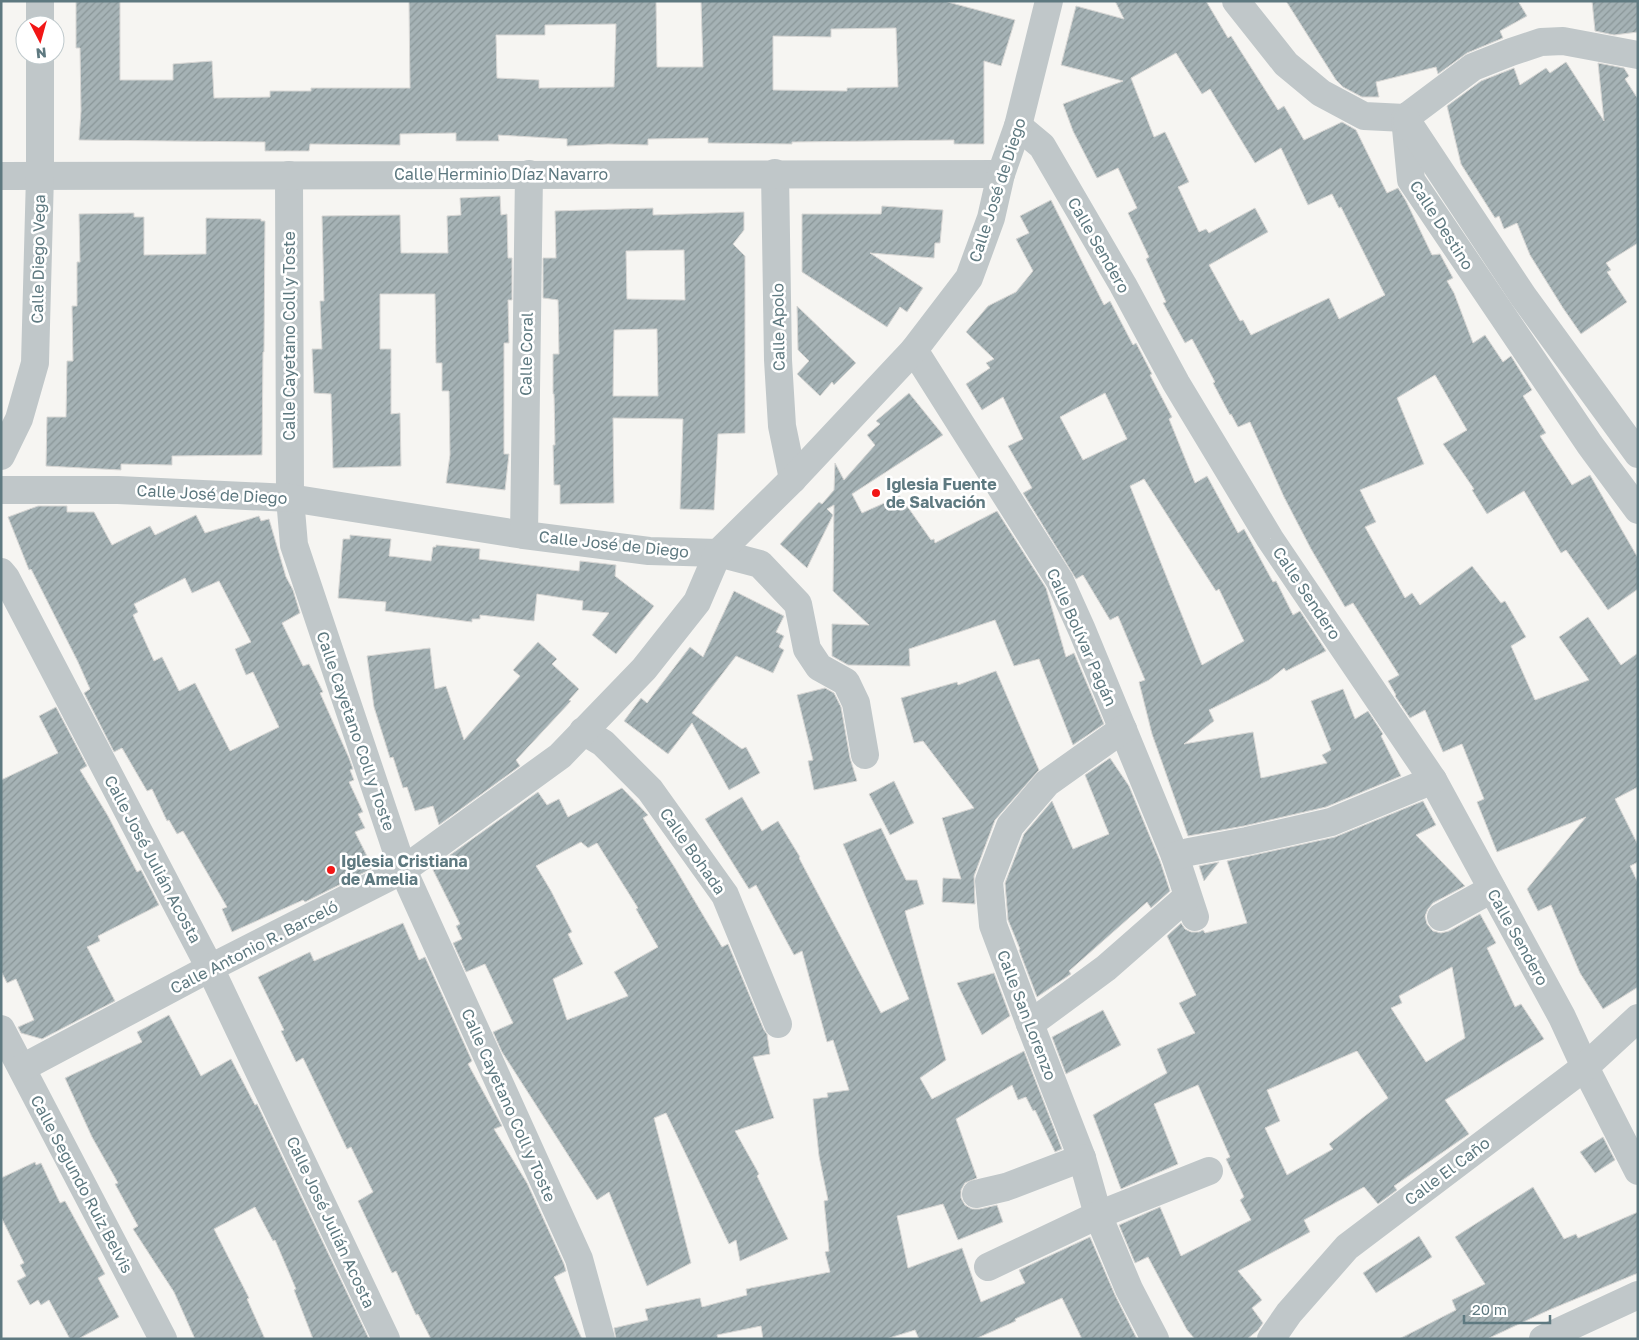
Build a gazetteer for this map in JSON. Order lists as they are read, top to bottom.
{
  "streets": {
    "street": [
      "Calle Herminio Díaz Navarro",
      "Calle José de Diego",
      "Calle Destino",
      "Calle Sendero",
      "Calle Diego Vega",
      "Calle Apolo",
      "Calle Cayetano Coll y Toste",
      "Calle Coral",
      "Calle Bolívar Pagán",
      "Calle Bohada",
      "Calle José Julián Acosta",
      "Calle Antonio R. Barceló",
      "Calle San Lorenzo",
      "Calle El Caño",
      "Calle Segundo Ruiz Belvis"
    ]
  },
  "crossings": [
    ["Calle Herminio Díaz Navarro", "Calle José de Diego"],
    ["Calle Herminio Díaz Navarro", "Calle Diego Vega"],
    ["Calle Herminio Díaz Navarro", "Calle Apolo"],
    ["Calle Herminio Díaz Navarro", "Calle Cayetano Coll y Toste"],
    ["Calle Herminio Díaz Navarro", "Calle Coral"],
    ["Calle José de Diego", "Calle Sendero"],
    ["Calle José de Diego", "Calle Apolo"],
    ["Calle José de Diego", "Calle Cayetano Coll y Toste"],
    ["Calle José de Diego", "Calle Coral"],
    ["Calle José de Diego", "Calle Bolívar Pagán"],
    ["Calle José de Diego", "Calle Antonio R. Barceló"],
    ["Calle Sendero", "Calle El Caño"],
    ["Calle Cayetano Coll y Toste", "Calle Antonio R. Barceló"],
    ["Calle Bolívar Pagán", "Calle San Lorenzo"],
    ["Calle Bohada", "Calle Antonio R. Barceló"],
    ["Calle José Julián Acosta", "Calle Antonio R. Barceló"],
    ["Calle Antonio R. Barceló", "Calle Segundo Ruiz Belvis"]
  ],
  "places": ["Iglesia Fuente de Salvación", "Iglesia Cristiana de Amelia"],
  "scale_bar": "20 m",
  "north": "bottom"
}
